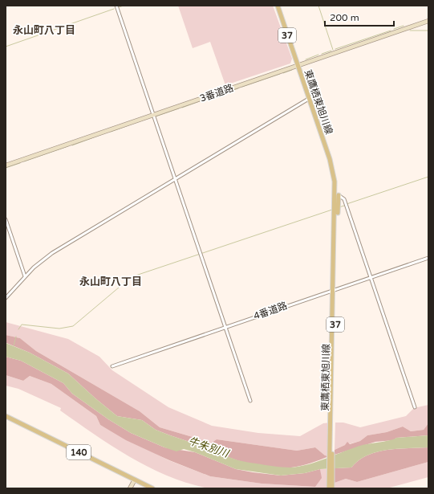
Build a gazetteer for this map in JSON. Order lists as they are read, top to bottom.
{
  "streets": {
    "main road": ["37", "東鷹栖東旭川線", "140"],
    "street": ["3番道路", "4番道路"]
  },
  "crossings": [
    ["3番道路", "東鷹栖東旭川線"],
    ["東鷹栖東旭川線", "4番道路"]
  ],
  "districts": ["永山町八丁目", "永山町八丁目"],
  "water": ["牛朱別川"],
  "scale_bar": "200 m"
}
